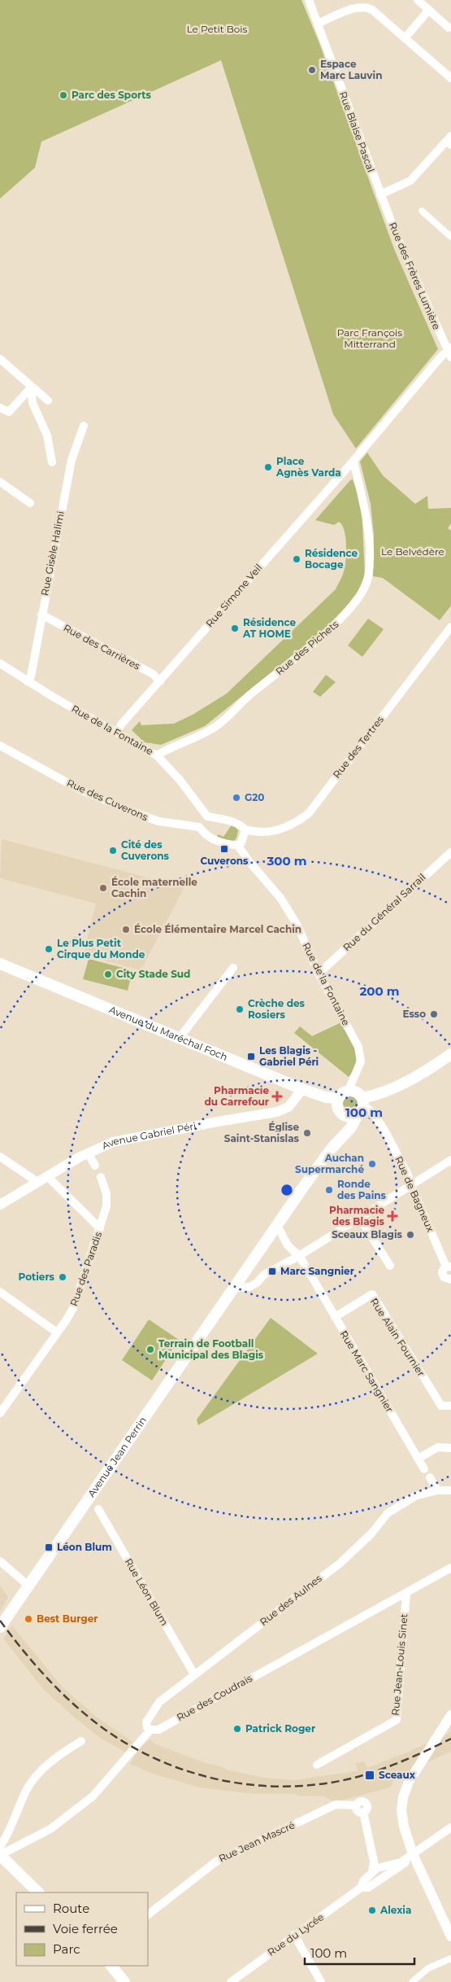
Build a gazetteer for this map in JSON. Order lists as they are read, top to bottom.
{
  "streets": {
    "main road": ["Avenue du Maréchal Foch", "Avenue Jean Perrin"],
    "street": [
      "Rue Blaise Pascal",
      "Rue des Frères Lumière",
      "Rue Gisèle Halimi",
      "Rue Simone Veil",
      "Rue des Carrières",
      "Rue des Pichets",
      "Rue de la Fontaine",
      "Rue des Tertres",
      "Rue des Cuverons",
      "Rue du Général Sarrail",
      "Avenue Gabriel Péri",
      "Rue de Bagneux",
      "Rue des Paradis",
      "Rue Alain Fournier",
      "Rue Marc Sangnier",
      "Rue Léon Blum",
      "Rue des Aulnes",
      "Rue Jean-Louis Sinet",
      "Rue des Coudrais",
      "Rue Jean Mascré",
      "Rue du Lycée"
    ]
  },
  "crossings": [
    ["Rue Blaise Pascal", "Rue des Frères Lumière"],
    ["Rue Gisèle Halimi", "Rue des Carrières"],
    ["Rue Gisèle Halimi", "Rue de la Fontaine"],
    ["Rue Simone Veil", "Rue des Carrières"],
    ["Rue Simone Veil", "Rue des Pichets"],
    ["Rue Simone Veil", "Rue de la Fontaine"],
    ["Rue des Pichets", "Rue de la Fontaine"],
    ["Rue de la Fontaine", "Rue des Tertres"],
    ["Rue de la Fontaine", "Rue du Général Sarrail"],
    ["Rue de la Fontaine", "Avenue du Maréchal Foch"],
    ["Rue de la Fontaine", "Rue de Bagneux"],
    ["Rue de la Fontaine", "Avenue Jean Perrin"],
    ["Avenue du Maréchal Foch", "Avenue Gabriel Péri"],
    ["Avenue du Maréchal Foch", "Rue de Bagneux"],
    ["Avenue du Maréchal Foch", "Avenue Jean Perrin"],
    ["Rue de Bagneux", "Avenue Jean Perrin"],
    ["Rue Alain Fournier", "Rue Marc Sangnier"],
    ["Rue Léon Blum", "Rue des Aulnes"],
    ["Rue des Aulnes", "Rue des Coudrais"],
    ["Rue Jean-Louis Sinet", "Rue des Coudrais"],
    ["Rue Jean Mascré", "Rue du Lycée"]
  ],
  "parks": ["Le Petit Bois", "Parc François Mitterrand", "Le Belvédère"],
  "places": {
    "other": [
      "Espace Marc Lauvin",
      "Parc des Sports",
      "Place Agnès Varda",
      "Résidence Bocage",
      "Résidence AT HOME",
      "G20",
      "Cité des Cuverons",
      "École maternelle Cachin",
      "École Élémentaire Marcel Cachin",
      "Le Plus Petit Cirque du Monde",
      "City Stade Sud",
      "Crèche des Rosiers",
      "Esso",
      "Église Saint-Stanislas",
      "Auchan Supermarché",
      "Ronde des Pains",
      "Sceaux Blagis",
      "Potiers",
      "Terrain de Football Municipal des Blagis",
      "Best Burger",
      "Patrick Roger",
      "Alexia"
    ],
    "transit": [
      "Cuverons",
      "Les Blagis - Gabriel Péri",
      "Marc Sangnier",
      "Léon Blum",
      "Sceaux"
    ],
    "health": ["Pharmacie du Carrefour", "Pharmacie des Blagis"]
  },
  "legend": ["Route", "Voie ferrée", "Parc"],
  "scale_bar": "100 m",
  "rings": ["300 m", "200 m", "100 m"]
}
